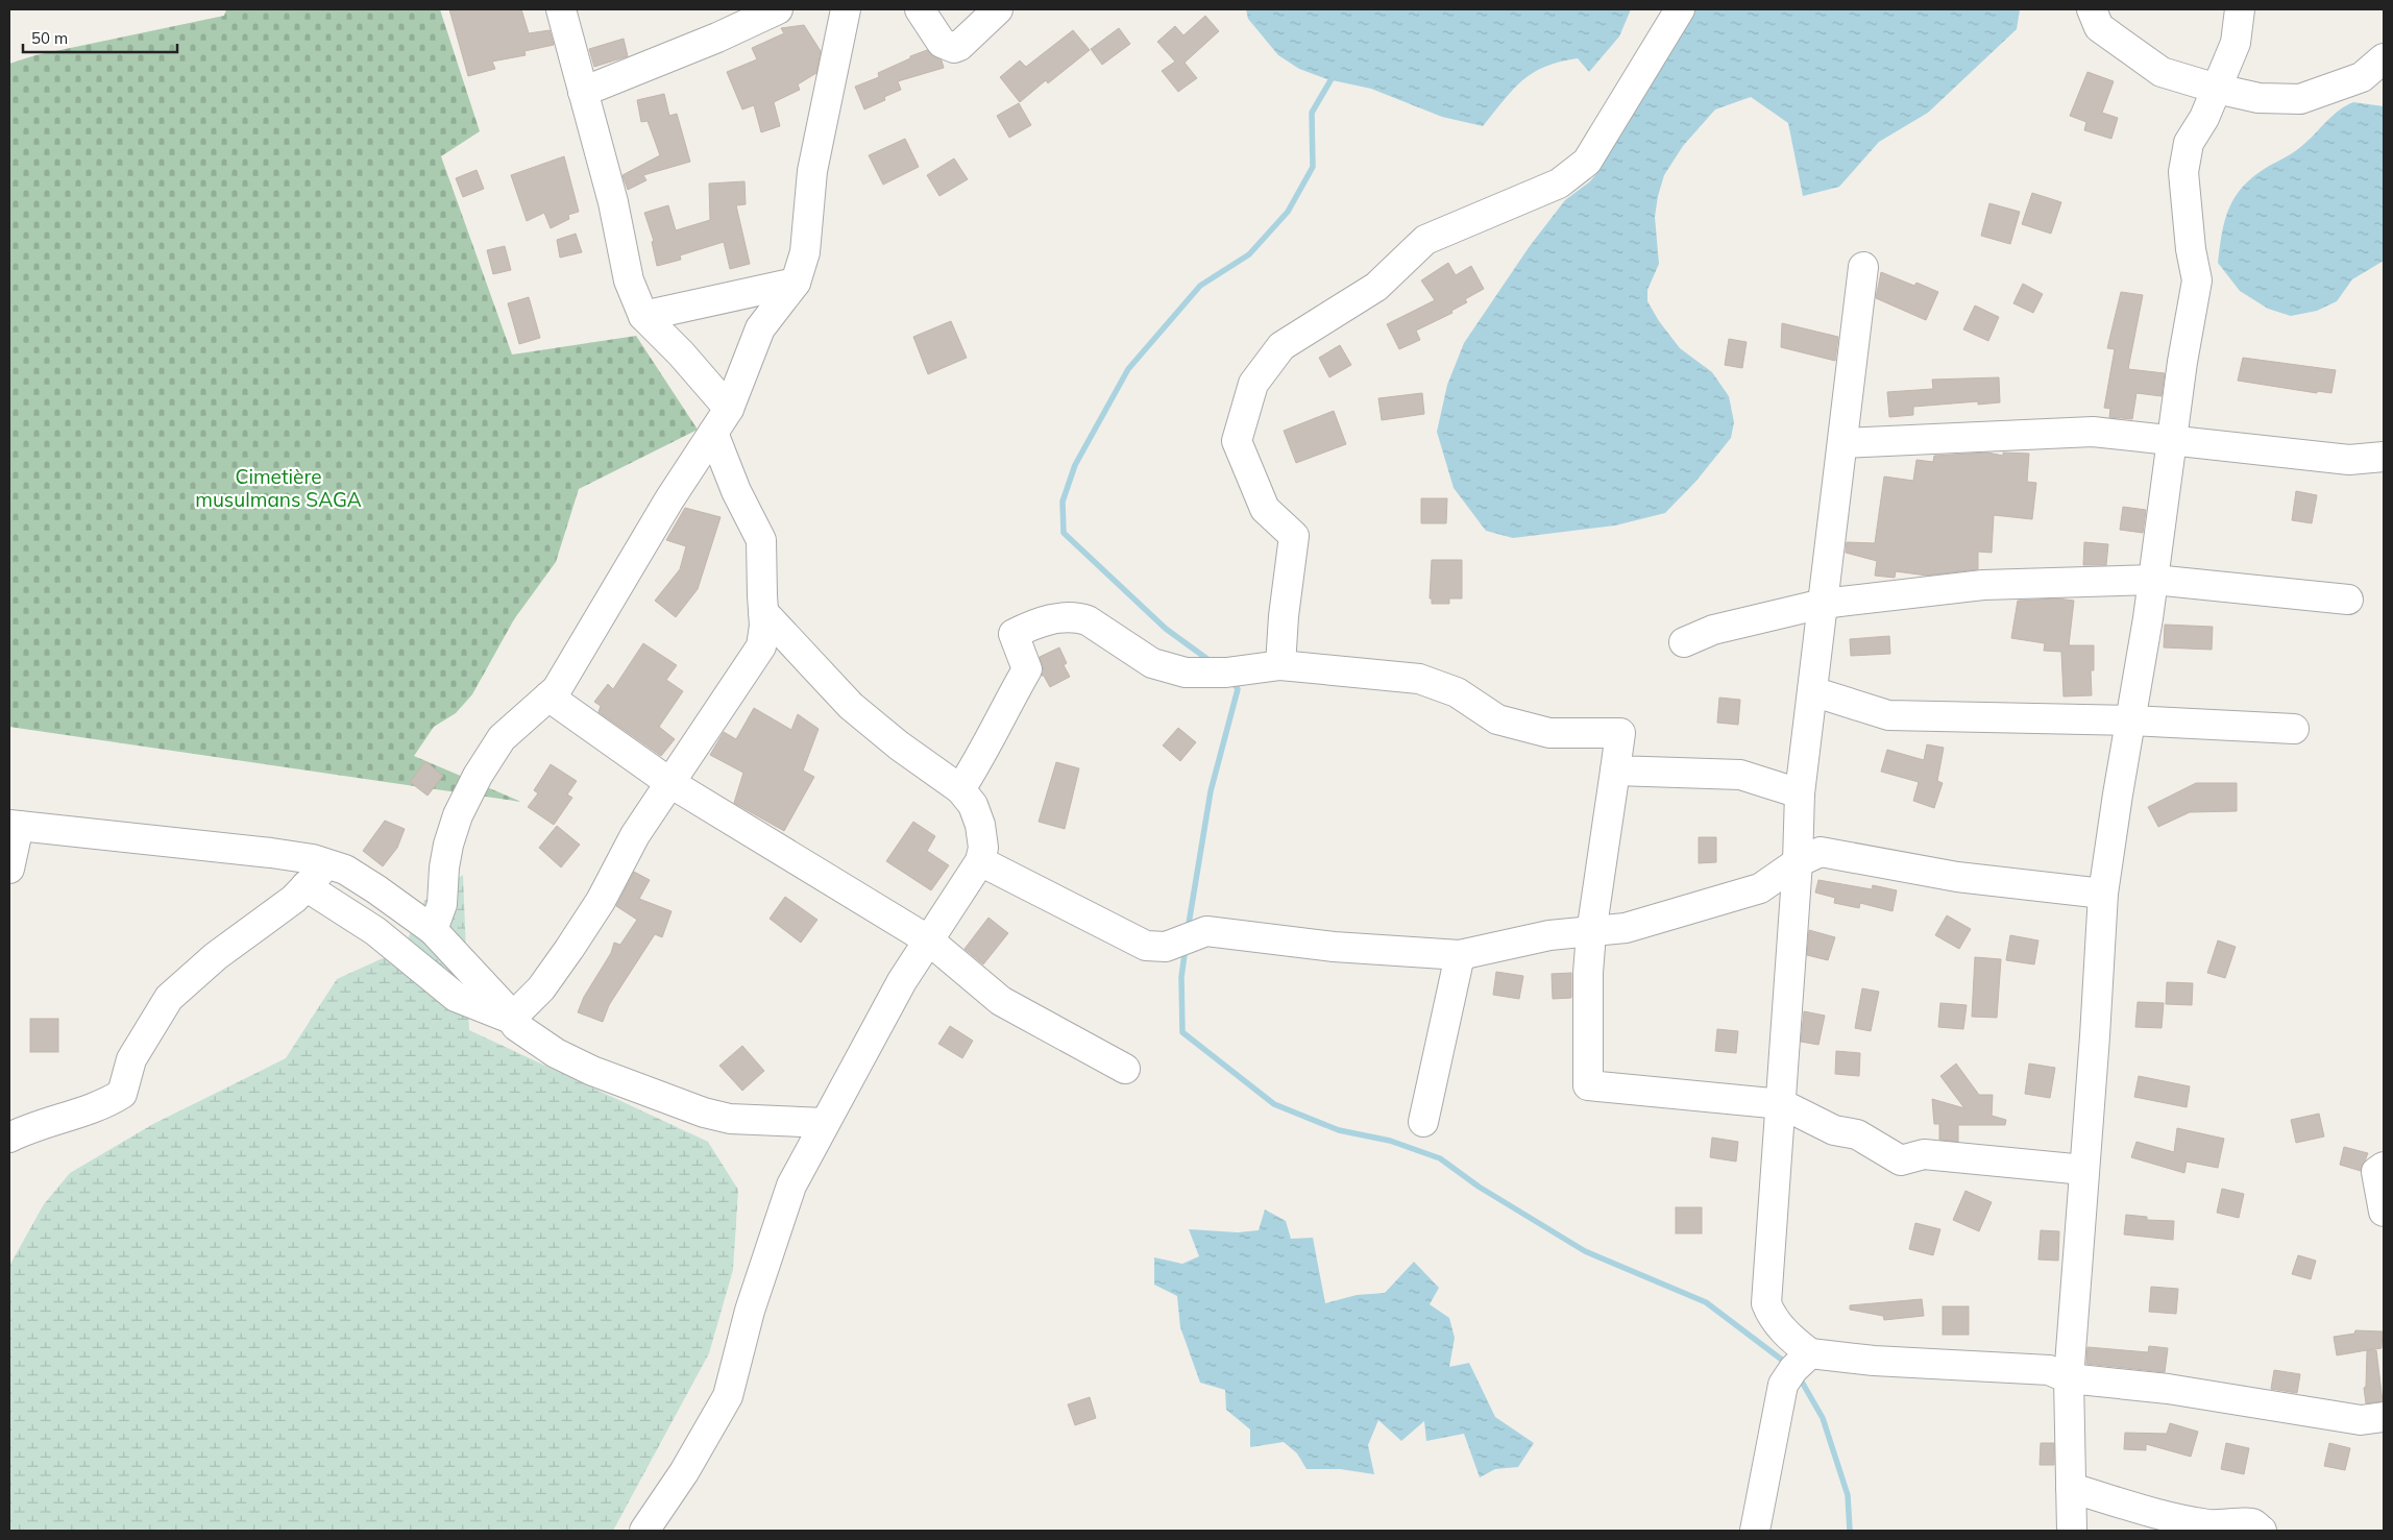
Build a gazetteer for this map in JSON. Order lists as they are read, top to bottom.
{
  "parks": ["Cimetière musulmans SAGA"],
  "scale_bar": "50 m"
}
